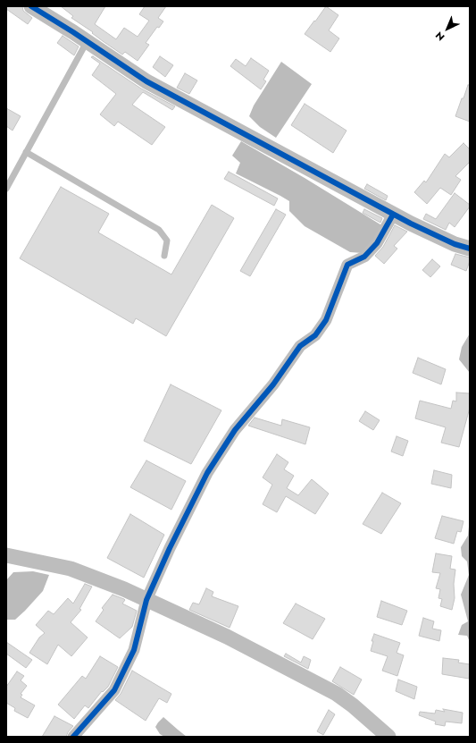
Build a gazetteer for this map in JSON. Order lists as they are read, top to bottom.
{
  "north": "bottom left"
}
